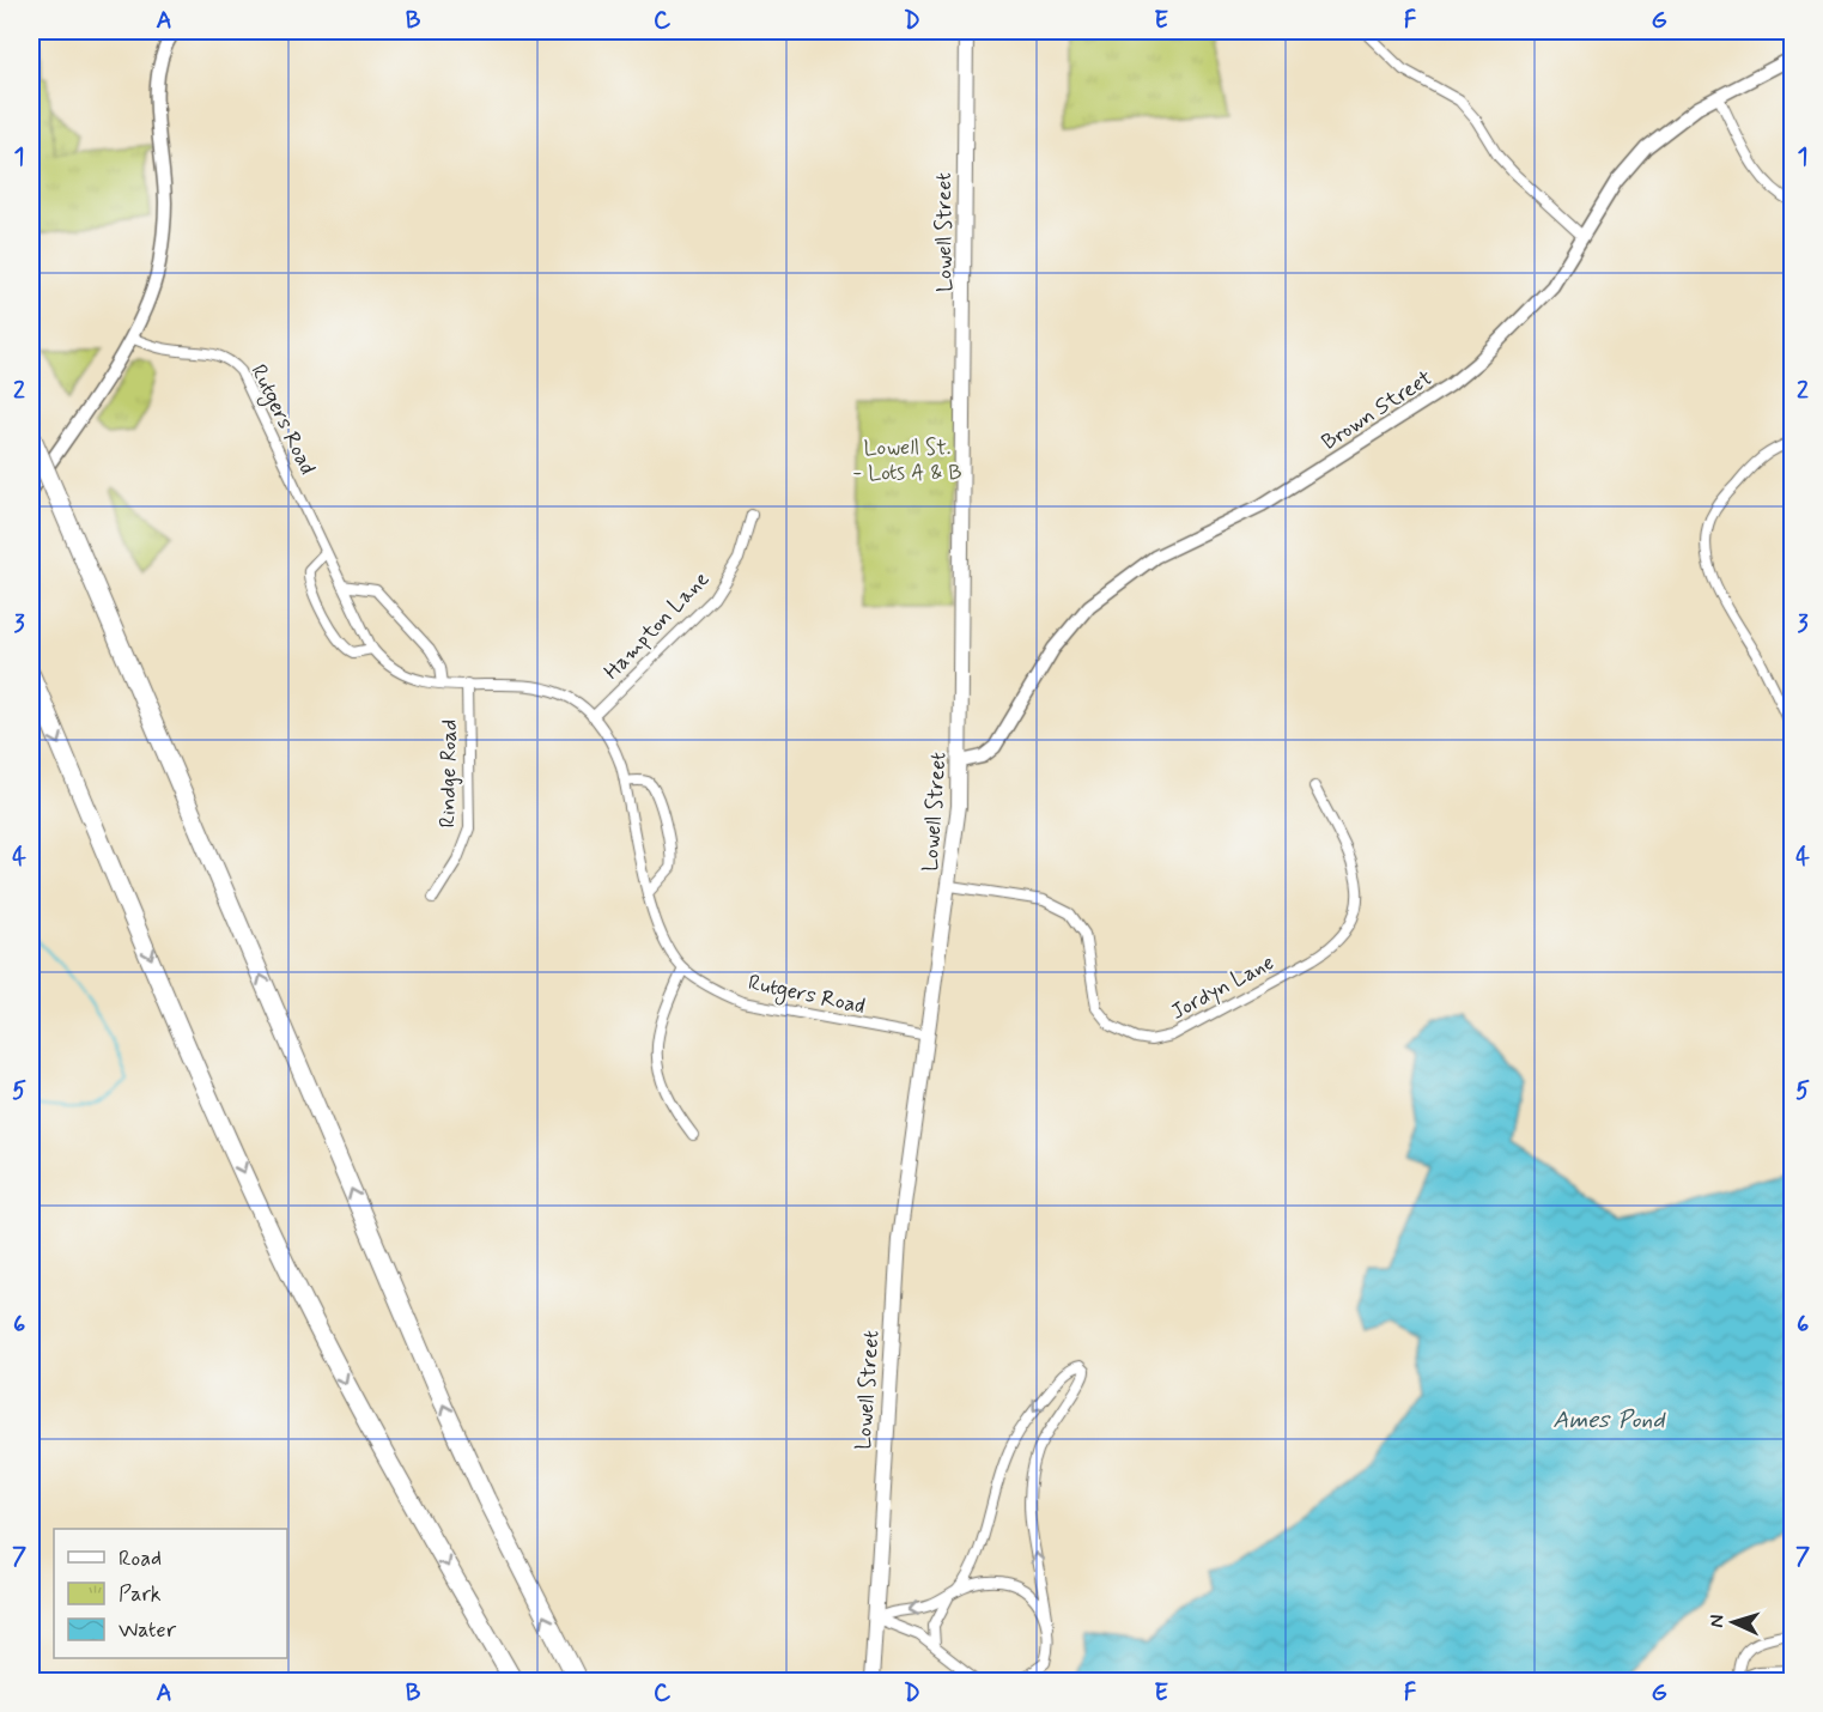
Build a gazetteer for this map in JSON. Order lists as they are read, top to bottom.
{
  "streets": {
    "main road": ["Lowell Street"],
    "street": [
      "Brown Street",
      "Rutgers Road",
      "Hampton Lane",
      "Rindge Road",
      "Jordyn Lane"
    ]
  },
  "crossings": [
    ["Lowell Street", "Brown Street"],
    ["Lowell Street", "Rutgers Road"],
    ["Lowell Street", "Jordyn Lane"],
    ["Rutgers Road", "Hampton Lane"],
    ["Rutgers Road", "Rindge Road"]
  ],
  "water": ["Ames Pond"],
  "parks": ["Lowell St. - Lots A & B"],
  "legend": ["Road", "Park", "Water"],
  "north": "left",
  "grid": {
    "columns": [
      "A",
      "B",
      "C",
      "D",
      "E",
      "F",
      "G"
    ],
    "rows": [
      "1",
      "2",
      "3",
      "4",
      "5",
      "6",
      "7"
    ]
  }
}
